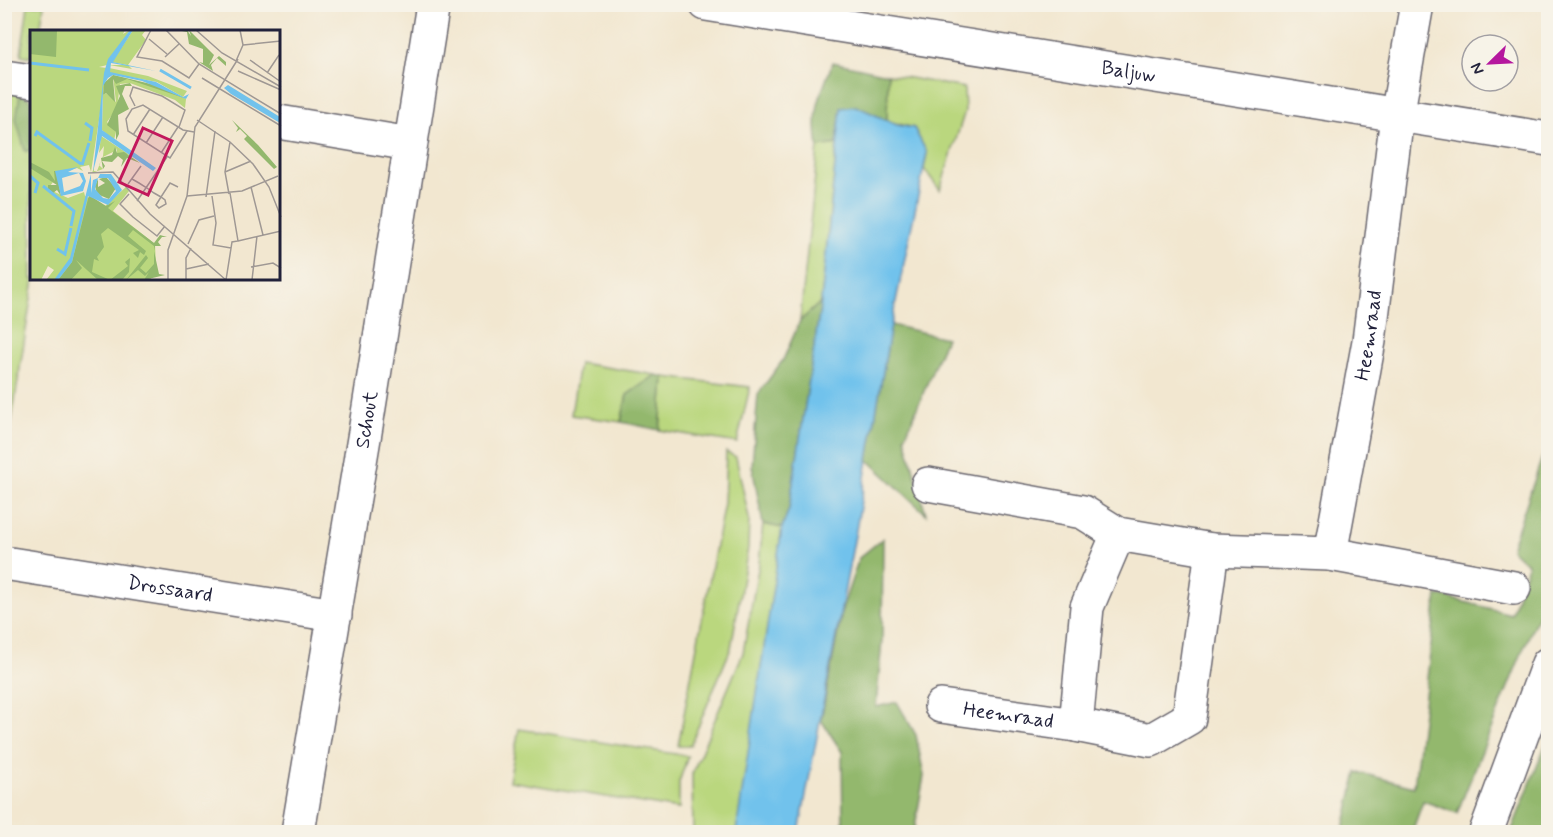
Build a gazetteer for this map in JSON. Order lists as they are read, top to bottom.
{
  "streets": {
    "street": [
      "Baljuw",
      "Heemraad",
      "Schout",
      "Drossaard"
    ]
  },
  "crossings": [
    ["Baljuw", "Heemraad"],
    ["Schout", "Drossaard"]
  ],
  "north": "bottom left"
}
